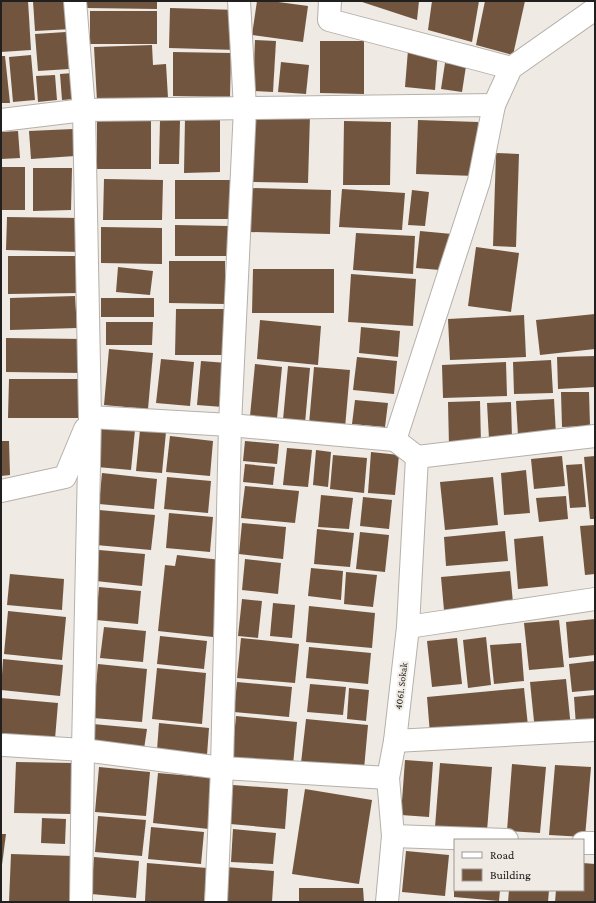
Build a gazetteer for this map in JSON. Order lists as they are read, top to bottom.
{
  "streets": {
    "street": ["4061. Sokak"]
  },
  "legend": ["Road", "Building"]
}
